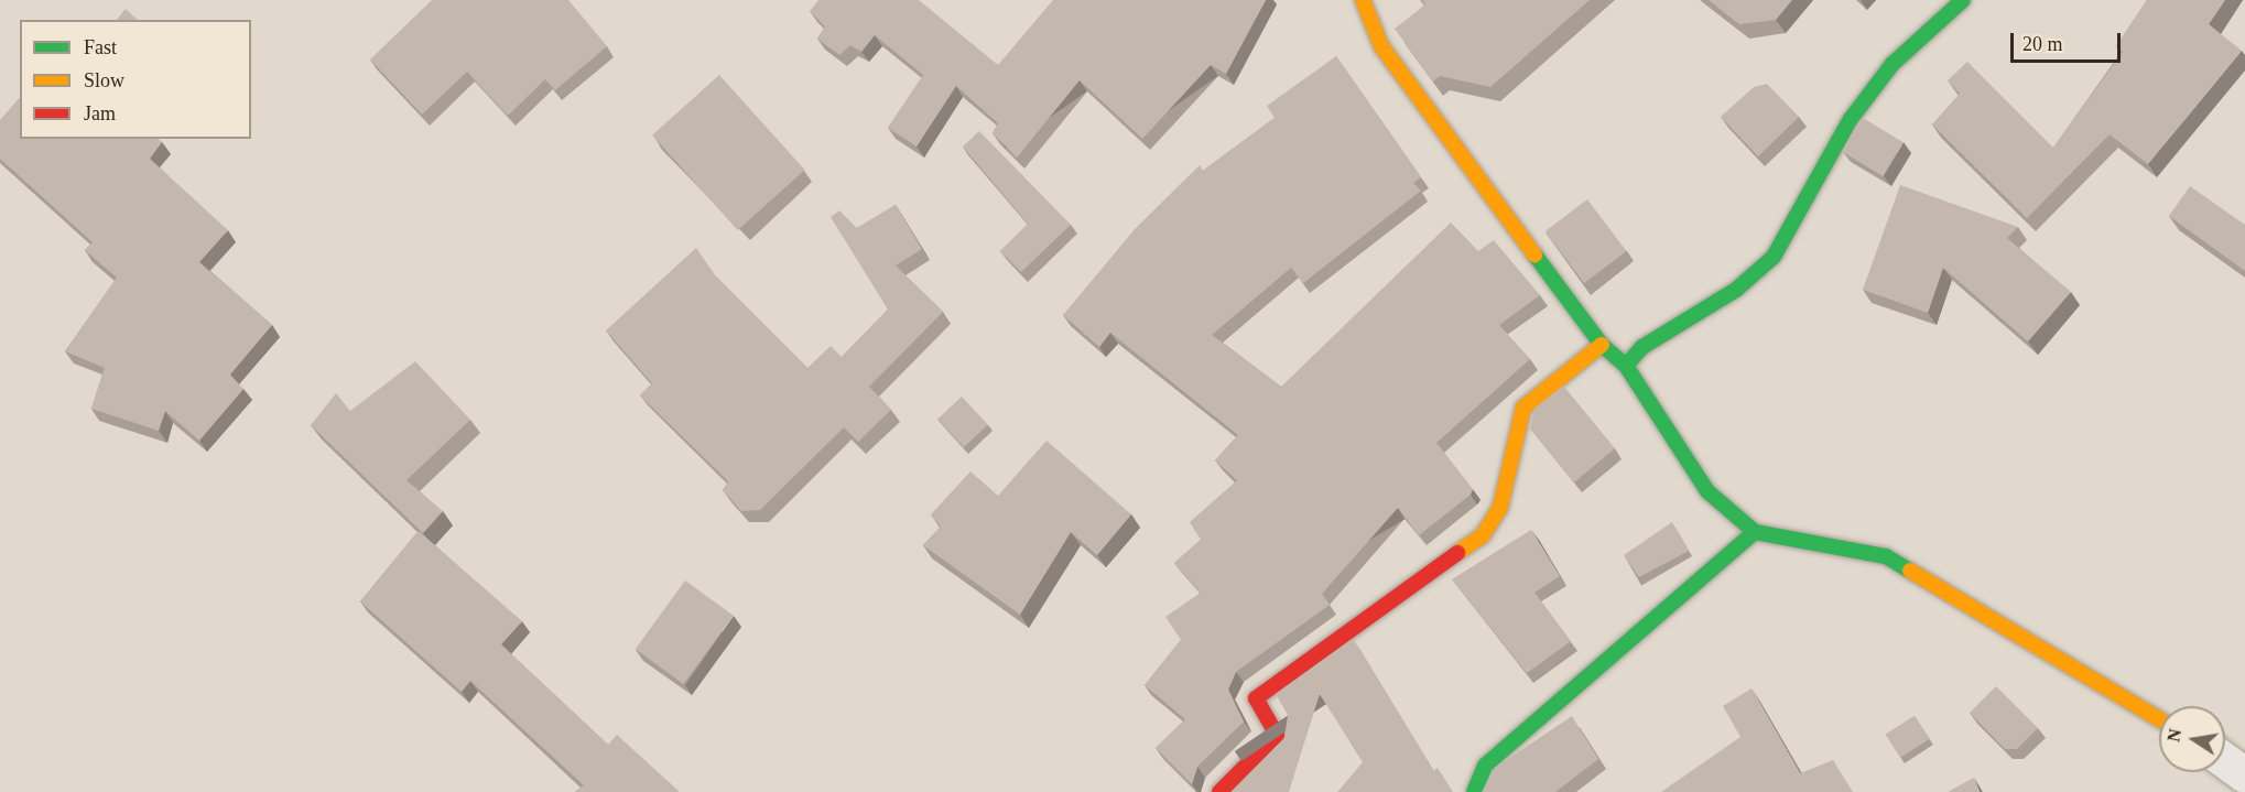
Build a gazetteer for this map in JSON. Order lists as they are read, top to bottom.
{
  "legend": ["Fast", "Slow", "Jam"],
  "scale_bar": "20 m",
  "north": "left"
}
